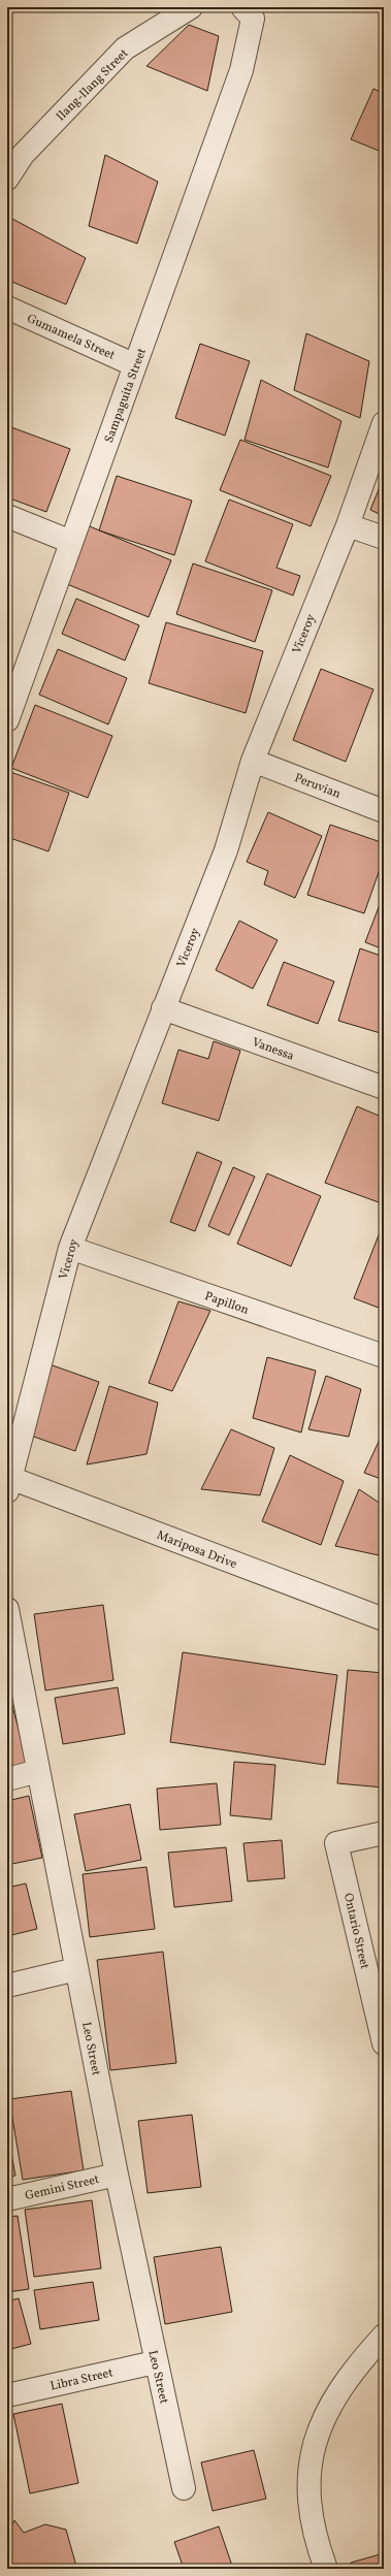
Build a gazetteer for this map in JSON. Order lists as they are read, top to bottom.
{
  "streets": {
    "street": [
      "Ilang-Ilang Street",
      "Gumamela Street",
      "Sampaguita Street",
      "Viceroy",
      "Peruvian",
      "Vanessa",
      "Papillon",
      "Mariposa Drive",
      "Ontario Street",
      "Leo Street",
      "Gemini Street",
      "Libra Street"
    ]
  },
  "crossings": [
    ["Gumamela Street", "Sampaguita Street"],
    ["Viceroy", "Peruvian"],
    ["Viceroy", "Vanessa"],
    ["Viceroy", "Papillon"],
    ["Viceroy", "Mariposa Drive"],
    ["Leo Street", "Gemini Street"],
    ["Leo Street", "Libra Street"]
  ]
}
